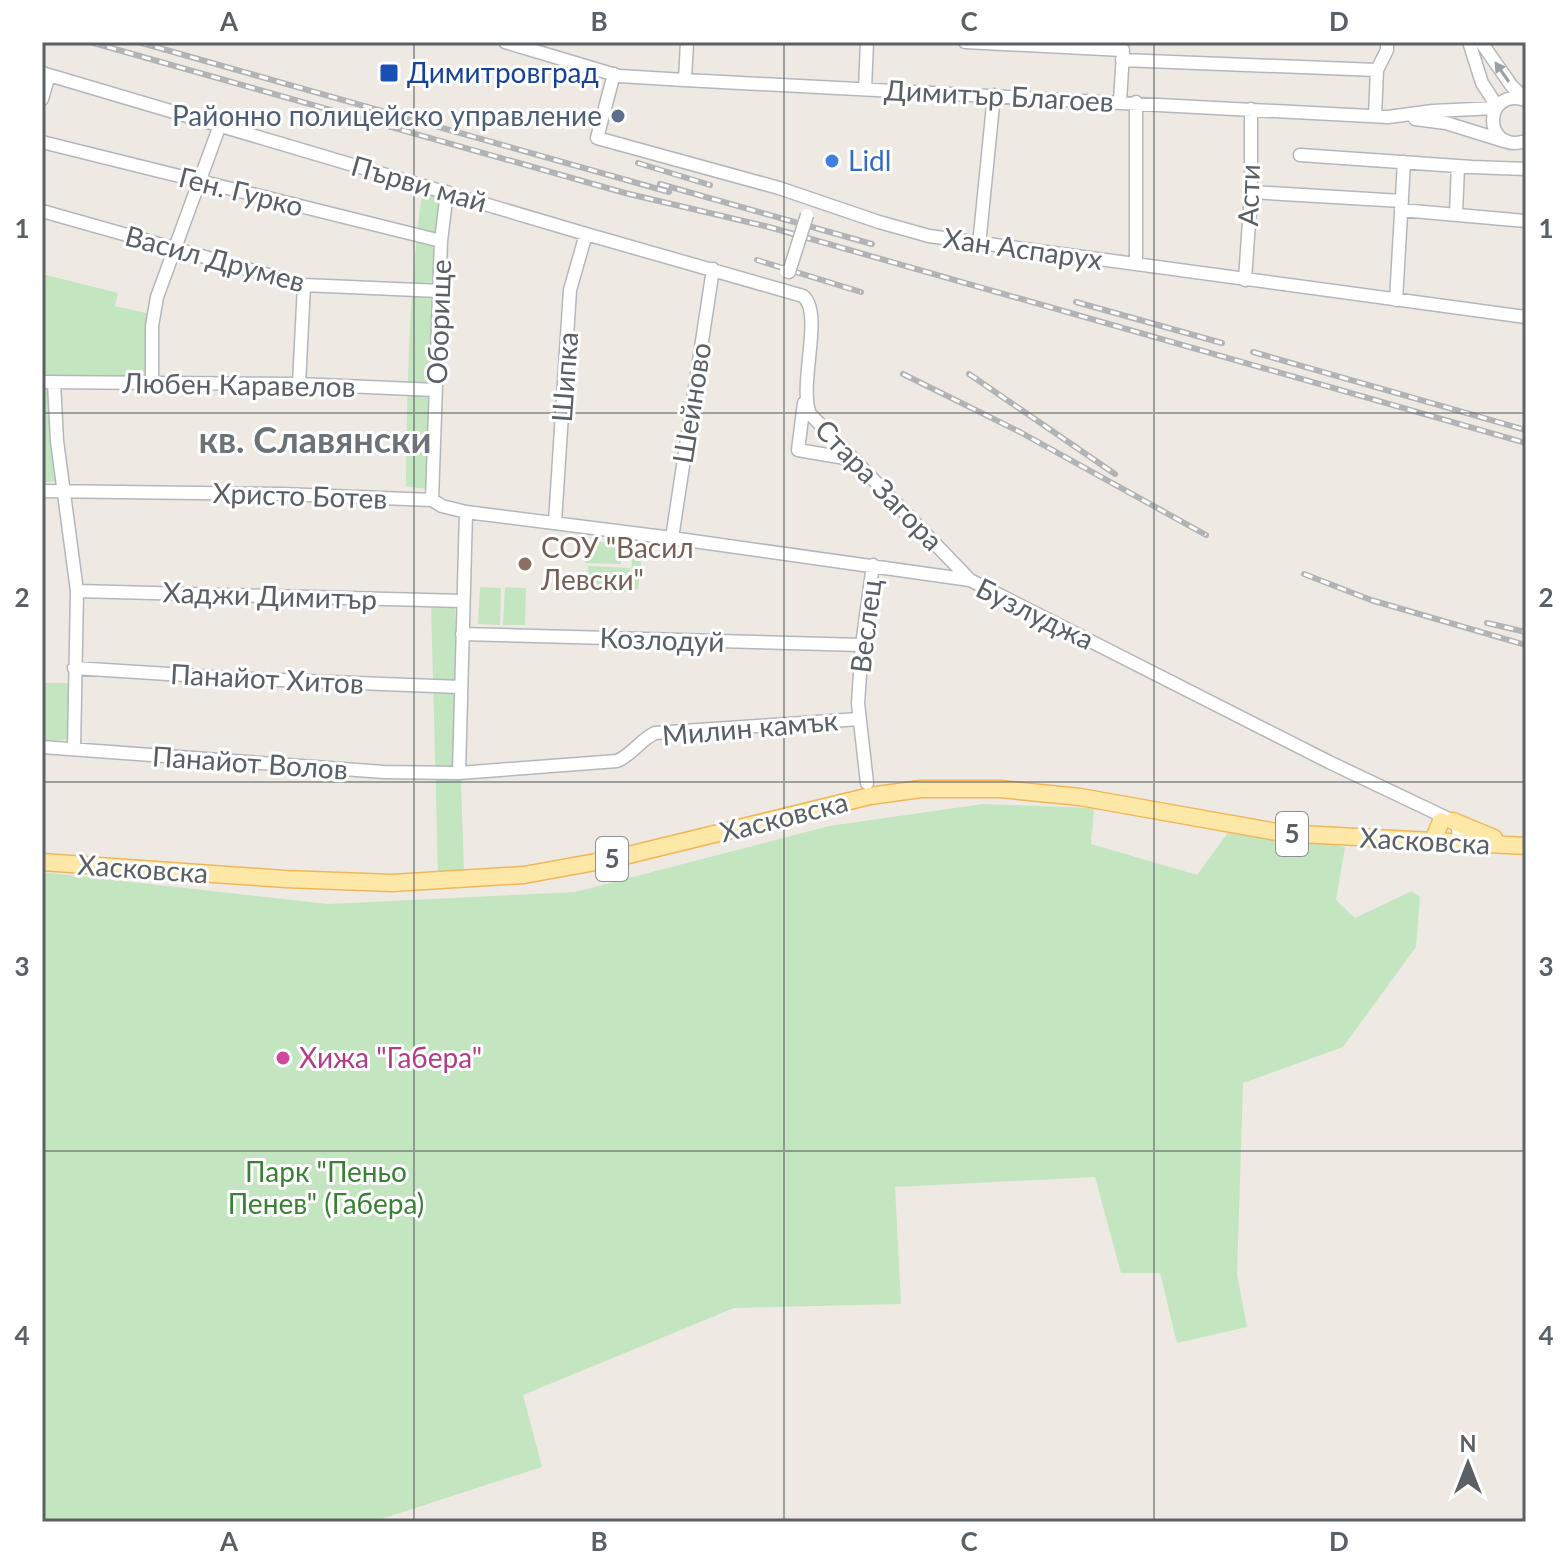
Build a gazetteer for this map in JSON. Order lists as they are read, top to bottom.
{
  "streets": {
    "main road": ["Хасковска", "5"],
    "street": [
      "Димитър Благоев",
      "Първи май",
      "Ген. Гурко",
      "Асти",
      "Хан Аспарух",
      "Васил Друмев",
      "Оборище",
      "Шипка",
      "Любен Каравелов",
      "Шейново",
      "Стара Загора",
      "Христо Ботев",
      "Хаджи Димитър",
      "Бузлуджа",
      "Веслец",
      "Козлодуй",
      "Панайот Хитов",
      "Милин камък",
      "Панайот Волов"
    ]
  },
  "crossings": [
    ["Димитър Благоев", "Асти"],
    ["Димитър Благоев", "Хан Аспарух"],
    ["Първи май", "Оборище"],
    ["Първи май", "Шипка"],
    ["Първи май", "Шейново"],
    ["Първи май", "Стара Загора"],
    ["Ген. Гурко", "Оборище"],
    ["Асти", "Хан Аспарух"],
    ["Васил Друмев", "Оборище"],
    ["Оборище", "Любен Каравелов"],
    ["Оборище", "Христо Ботев"],
    ["Шипка", "Христо Ботев"],
    ["Шипка", "Бузлуджа"],
    ["Шейново", "Бузлуджа"],
    ["Стара Загора", "Бузлуджа"],
    ["Христо Ботев", "Бузлуджа"],
    ["Бузлуджа", "Веслец"],
    ["Веслец", "Козлодуй"],
    ["Веслец", "Милин камък"],
    ["Милин камък", "Панайот Волов"]
  ],
  "districts": ["кв. Славянски"],
  "parks": ["Парк \"Пеньо Пенев\" (Габера)"],
  "places": {
    "transit": ["Димитровград"],
    "other": [
      "Районно полицейско управление",
      "Lidl",
      "СОУ \"Васил Левски\"",
      "Хижа \"Габера\""
    ]
  },
  "north": "top",
  "grid": {
    "columns": [
      "A",
      "B",
      "C",
      "D"
    ],
    "rows": [
      "1",
      "2",
      "3",
      "4"
    ]
  }
}
